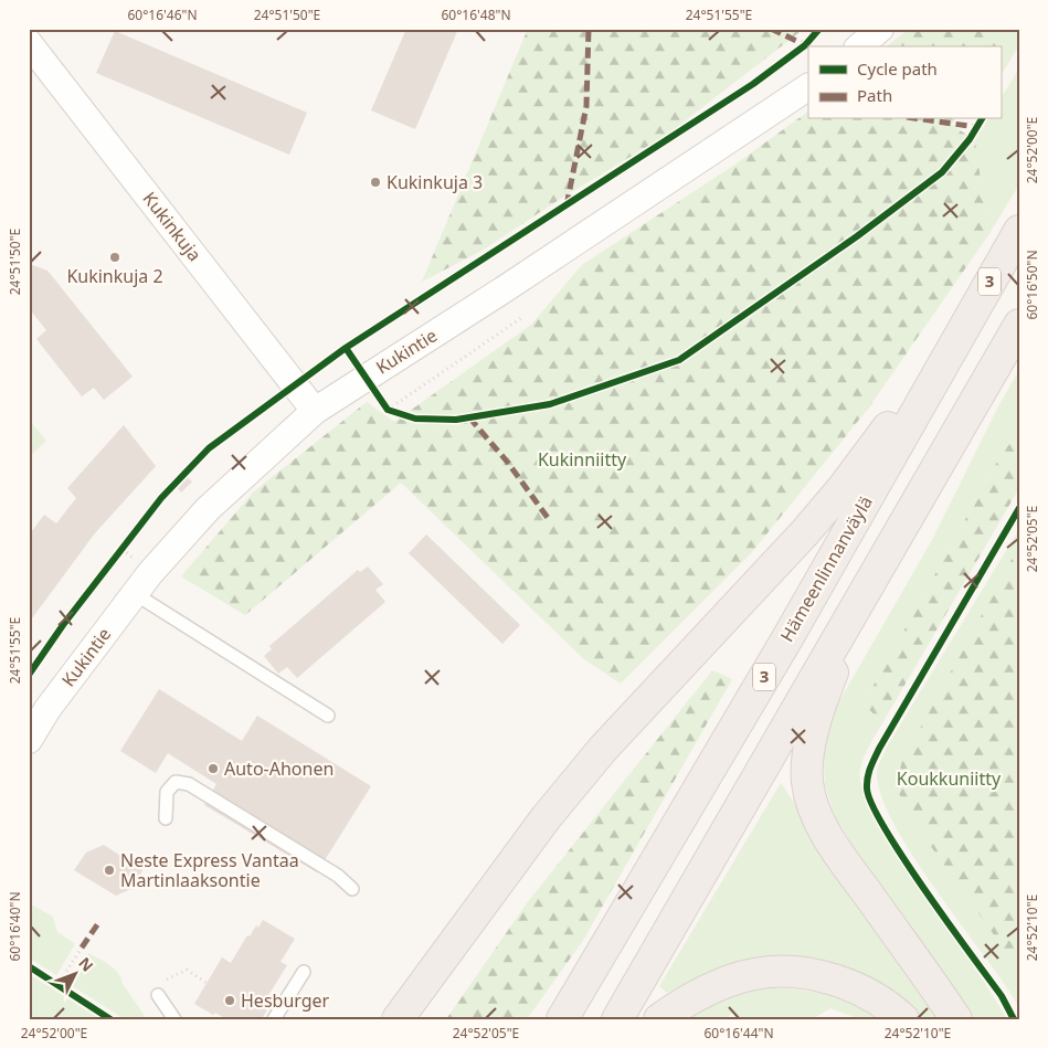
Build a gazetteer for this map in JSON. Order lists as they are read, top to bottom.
{
  "streets": {
    "highway": ["3", "Hämeenlinnanväylä"],
    "street": ["Kukinkuja", "Kukintie"]
  },
  "crossings": [
    ["Kukinkuja", "Kukintie"]
  ],
  "parks": ["Kukinniitty", "Koukkuniitty"],
  "places": [
    "Kukinkuja 3",
    "Kukinkuja 2",
    "Auto-Ahonen",
    "Neste Express Vantaa Martinlaaksontie",
    "Hesburger"
  ],
  "legend": ["Cycle path", "Path"],
  "north": "top right",
  "coordinates": [
    "60°16'46\"N",
    "24°51'50\"E",
    "60°16'48\"N",
    "24°51'55\"E",
    "24°52'00\"E",
    "60°16'50\"N",
    "24°52'05\"E",
    "60°16'40\"N",
    "24°52'10\"E",
    "60°16'44\"N"
  ]
}
